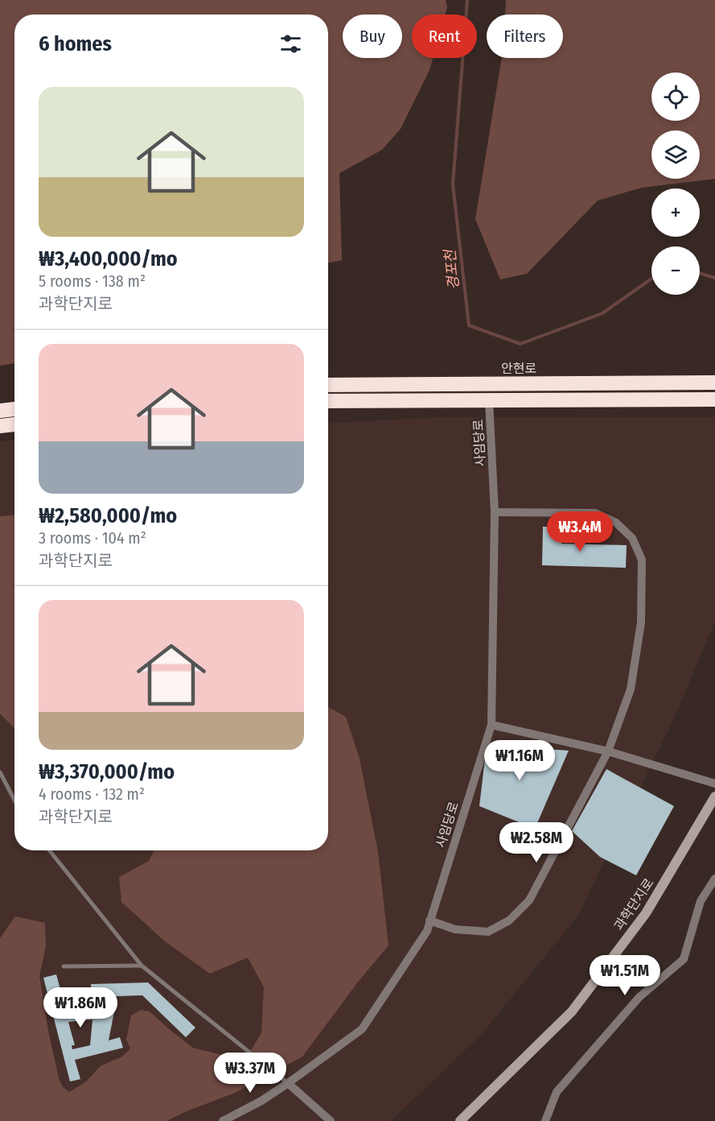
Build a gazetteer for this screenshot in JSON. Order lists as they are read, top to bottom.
{
  "streets": {
    "highway": ["안현로"],
    "street": ["사임당로", "과학단지로"]
  },
  "water": ["경포천"],
  "page": {
    "chip": ["Buy", "Rent", "Filters"],
    "heading": "6 homes",
    "map_buttons": ["+", "−"],
    "list": [
      {
        "name": "₩3,400,000/mo",
        "note": "5 rooms · 138 m² · 과학단지로"
      },
      {
        "name": "₩2,580,000/mo",
        "note": "3 rooms · 104 m² · 과학단지로"
      },
      {
        "name": "₩3,370,000/mo",
        "note": "4 rooms · 132 m² · 과학단지로"
      }
    ],
    "price": [
      "₩3.4M",
      "₩1.16M",
      "₩2.58M",
      "₩1.51M",
      "₩1.86M",
      "₩3.37M"
    ]
  }
}
